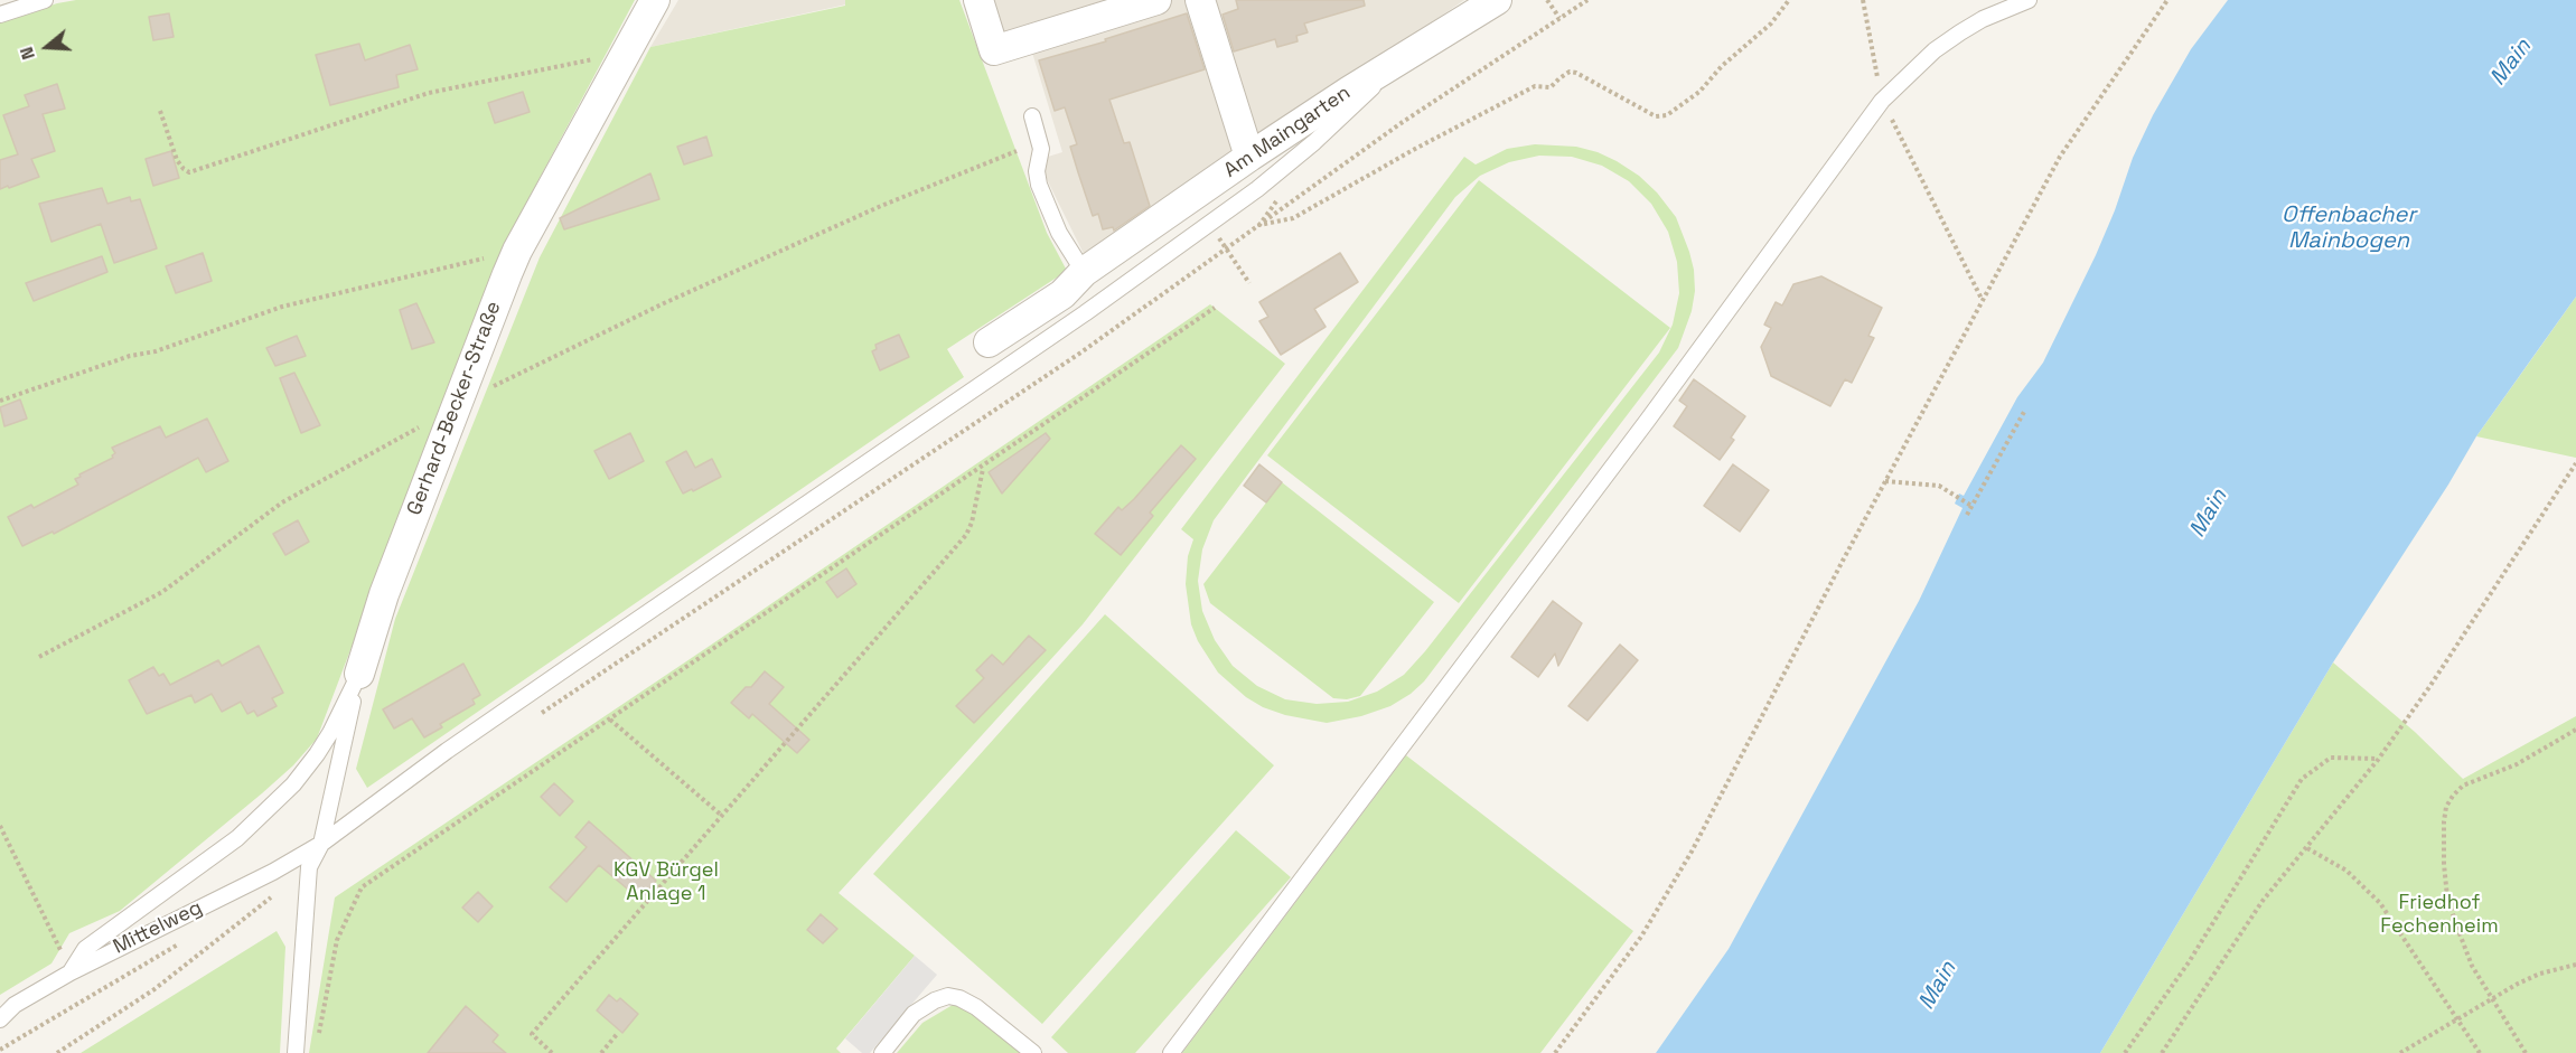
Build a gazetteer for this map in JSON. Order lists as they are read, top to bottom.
{
  "streets": {
    "street": ["Am Maingarten", "Gerhard-Becker-Straße"],
    "lane": ["Mittelweg"]
  },
  "crossings": [
    ["Am Maingarten", "Mittelweg"],
    ["Gerhard-Becker-Straße", "Mittelweg"]
  ],
  "water": ["Main", "Offenbacher Mainbogen"],
  "parks": ["KGV Bürgel Anlage 1", "Friedhof Fechenheim"],
  "north": "left"
}
